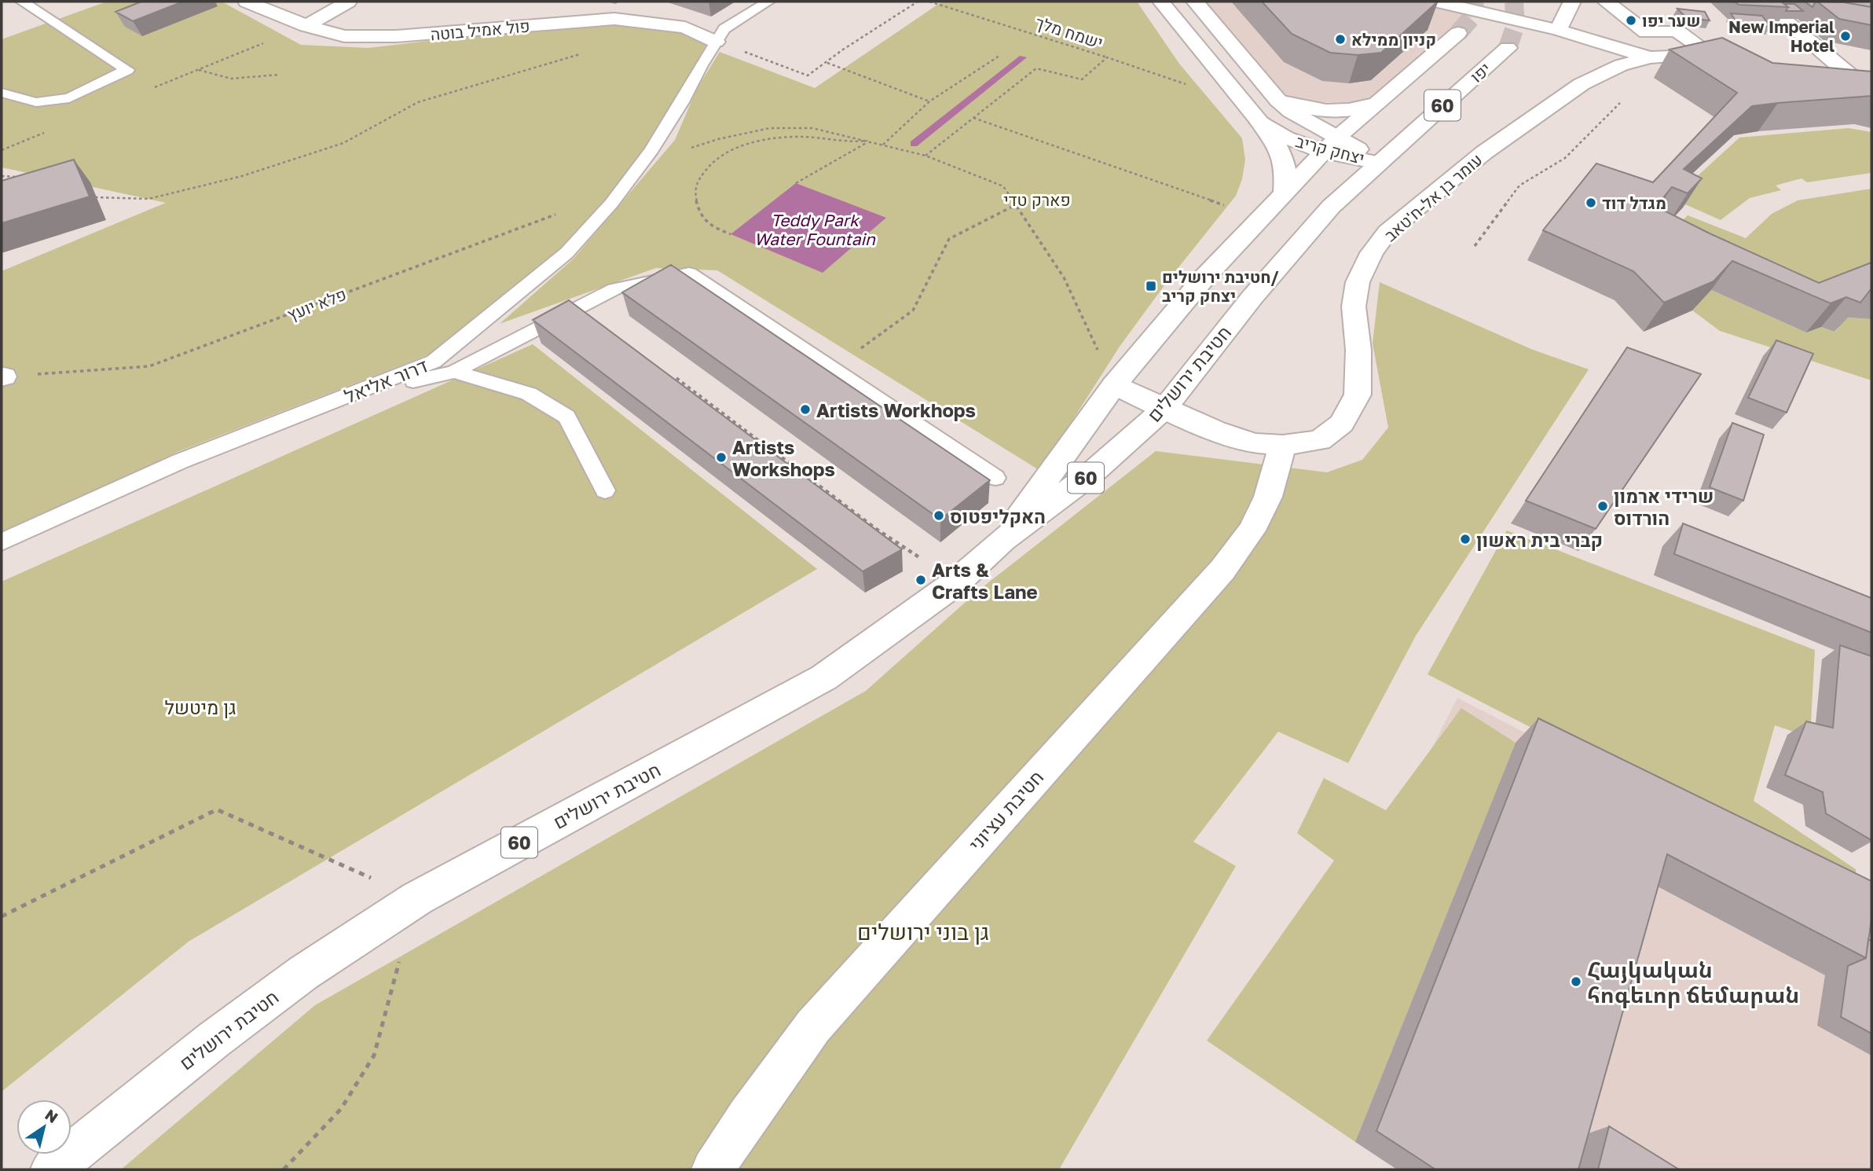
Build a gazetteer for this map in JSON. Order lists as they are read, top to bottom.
{
  "streets": {
    "main road": [
      "פול אמיל בוטה",
      "יפו",
      "60",
      "יצחק קריב",
      "עומר בן אל-ח'טאב",
      "חטיבת ירושלים",
      "חטיבת עציוני"
    ],
    "lane": ["דרור אליאל"],
    "path": ["ישמח מלך", "פלא יועץ"]
  },
  "crossings": [
    ["פול אמיל בוטה", "דרור אליאל"],
    ["ישמח מלך", "יצחק קריב"],
    ["יפו", "יצחק קריב"],
    ["יפו", "חטיבת ירושלים"],
    ["60", "יצחק קריב"],
    ["60", "חטיבת ירושלים"],
    ["יצחק קריב", "חטיבת ירושלים"],
    ["עומר בן אל-ח'טאב", "חטיבת ירושלים"],
    ["עומר בן אל-ח'טאב", "חטיבת עציוני"]
  ],
  "water": ["Teddy Park Water Fountain"],
  "parks": ["פארק טדי", "גן מיטשל", "גן בוני ירושלים"],
  "places": {
    "other": [
      "שער יפו",
      "New Imperial Hotel",
      "קניון ממילא",
      "מגדל דוד",
      "Artists Workhops",
      "Artists Workshops",
      "שרידי ארמון הורדוס",
      "האקליפטוס",
      "קברי בית ראשון",
      "Arts & Crafts Lane",
      "Հայկական հոգեւոր ճեմարան"
    ],
    "transit": ["חטיבת ירושלים/ יצחק קריב"]
  },
  "north": "top right"
}
